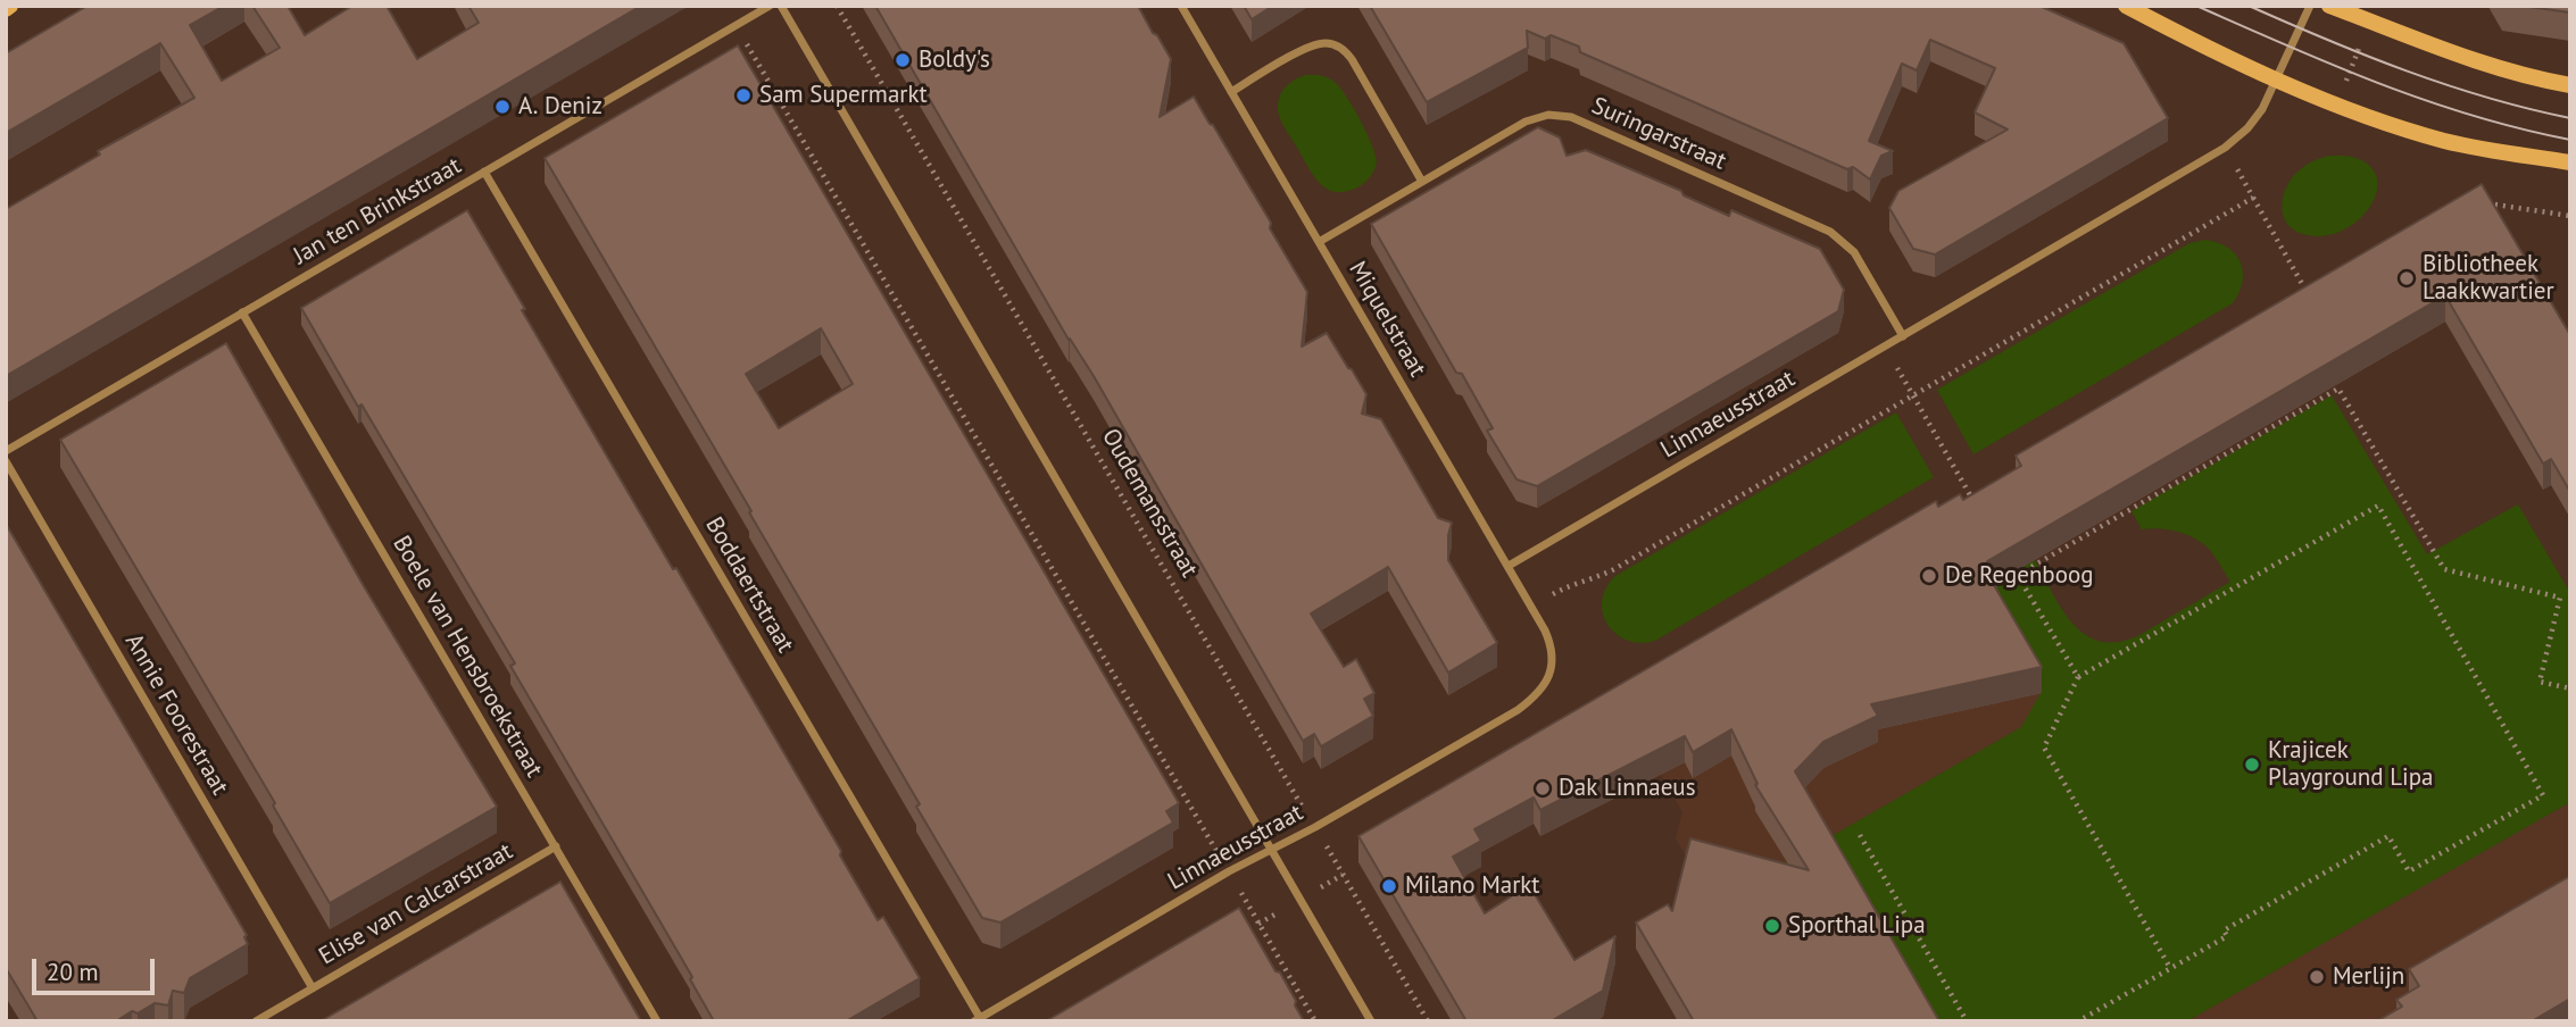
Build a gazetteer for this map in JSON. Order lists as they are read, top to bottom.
{
  "streets": {
    "street": [
      "Suringarstraat",
      "Jan ten Brinkstraat",
      "Miquelstraat",
      "Linnaeusstraat",
      "Boddaertstraat",
      "Boele van Hensbroekstraat",
      "Annie Foorestraat",
      "Elise van Calcarstraat"
    ],
    "path": ["Oudemansstraat"]
  },
  "crossings": [
    ["Suringarstraat", "Miquelstraat"],
    ["Suringarstraat", "Linnaeusstraat"],
    ["Jan ten Brinkstraat", "Boddaertstraat"],
    ["Jan ten Brinkstraat", "Boele van Hensbroekstraat"],
    ["Miquelstraat", "Linnaeusstraat"],
    ["Linnaeusstraat", "Oudemansstraat"],
    ["Linnaeusstraat", "Boddaertstraat"],
    ["Boele van Hensbroekstraat", "Elise van Calcarstraat"],
    ["Annie Foorestraat", "Elise van Calcarstraat"]
  ],
  "places": [
    "Boldy's",
    "Sam Supermarkt",
    "A. Deniz",
    "Bibliotheek Laakkwartier",
    "De Regenboog",
    "Krajicek Playground Lipa",
    "Dak Linnaeus",
    "Milano Markt",
    "Sporthal Lipa",
    "Merlijn"
  ],
  "scale_bar": "20 m"
}
